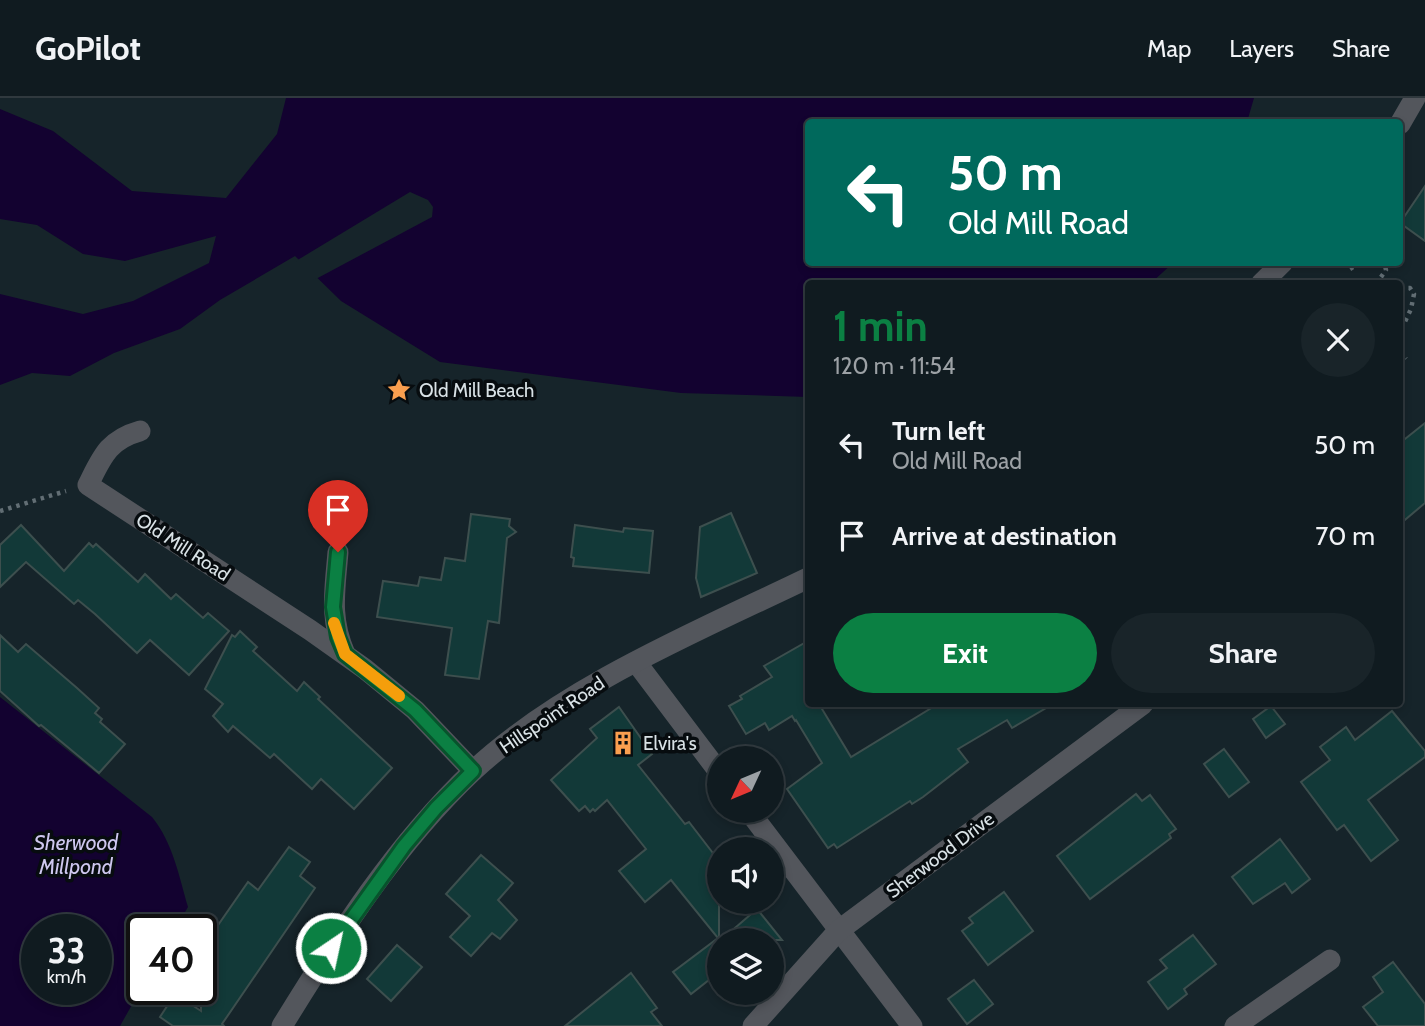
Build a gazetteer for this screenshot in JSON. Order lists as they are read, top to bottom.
{
  "streets": {
    "street": ["Old Mill Road", "Hillspoint Road", "Sherwood Drive"]
  },
  "crossings": [
    ["Old Mill Road", "Hillspoint Road"]
  ],
  "water": ["Sherwood Millpond"],
  "places": {
    "place": ["Old Mill Beach"],
    "building": ["Elvira's"]
  },
  "north": "bottom left",
  "page": {
    "header": "GoPilot",
    "nav": ["Map", "Layers", "Share"],
    "turn": ["50 m", "Old Mill Road"],
    "heading": ["1 min", "120 m · 11:54"],
    "list": [
      {
        "name": "Turn left",
        "note": "Old Mill Road",
        "value": "50 m"
      },
      {
        "name": "Arrive at destination",
        "value": "70 m"
      }
    ],
    "buttons": ["Exit", "Share"],
    "speed": "33 km/h",
    "limit": "40"
  }
}
